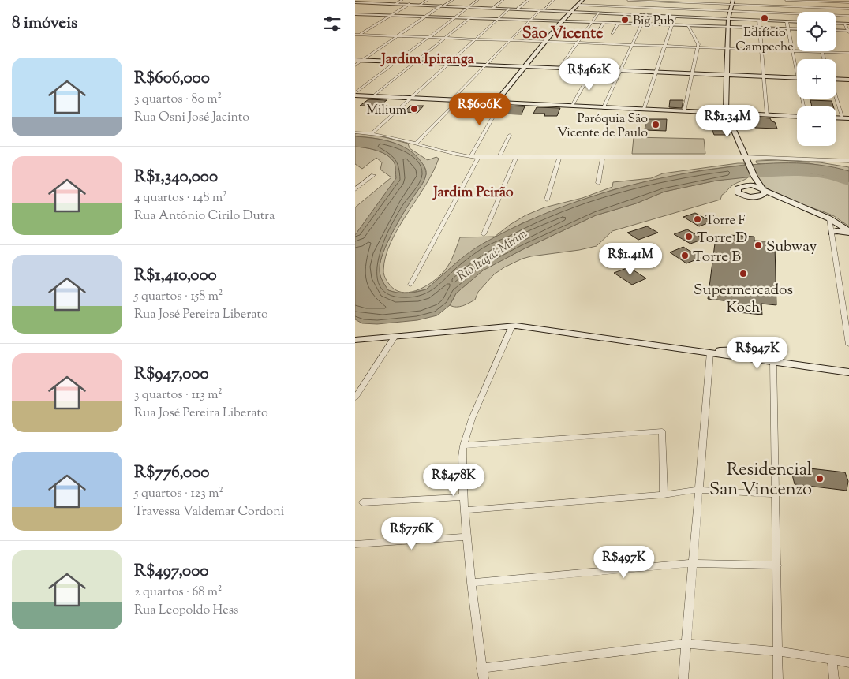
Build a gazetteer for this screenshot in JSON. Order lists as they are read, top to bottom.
{
  "districts": ["São Vicente", "Jardim Ipiranga", "Jardim Peirão"],
  "water": ["Rio Itajaí-Mirim"],
  "places": [
    "Edifício Campeche",
    "Big Pub",
    "Milium",
    "Paróquia São Vicente de Paulo",
    "Torre F",
    "Torre D",
    "Subway",
    "Torre B",
    "Supermercados Koch",
    "Residencial San Vincenzo"
  ],
  "page": {
    "heading": "8 imóveis",
    "map_buttons": ["+", "−"],
    "list": [
      {
        "name": "R$606,000",
        "note": "3 quartos · 80 m² · Rua Osni José Jacinto"
      },
      {
        "name": "R$1,340,000",
        "note": "4 quartos · 148 m² · Rua Antônio Cirilo Dutra"
      },
      {
        "name": "R$1,410,000",
        "note": "5 quartos · 158 m² · Rua José Pereira Liberato"
      },
      {
        "name": "R$947,000",
        "note": "3 quartos · 113 m² · Rua José Pereira Liberato"
      },
      {
        "name": "R$776,000",
        "note": "5 quartos · 123 m² · Travessa Valdemar Cordoni"
      },
      {
        "name": "R$497,000",
        "note": "2 quartos · 68 m² · Rua Leopoldo Hess"
      }
    ],
    "price": [
      "R$462K",
      "R$606K",
      "R$1.34M",
      "R$1.41M",
      "R$947K",
      "R$478K",
      "R$776K",
      "R$497K"
    ]
  }
}
